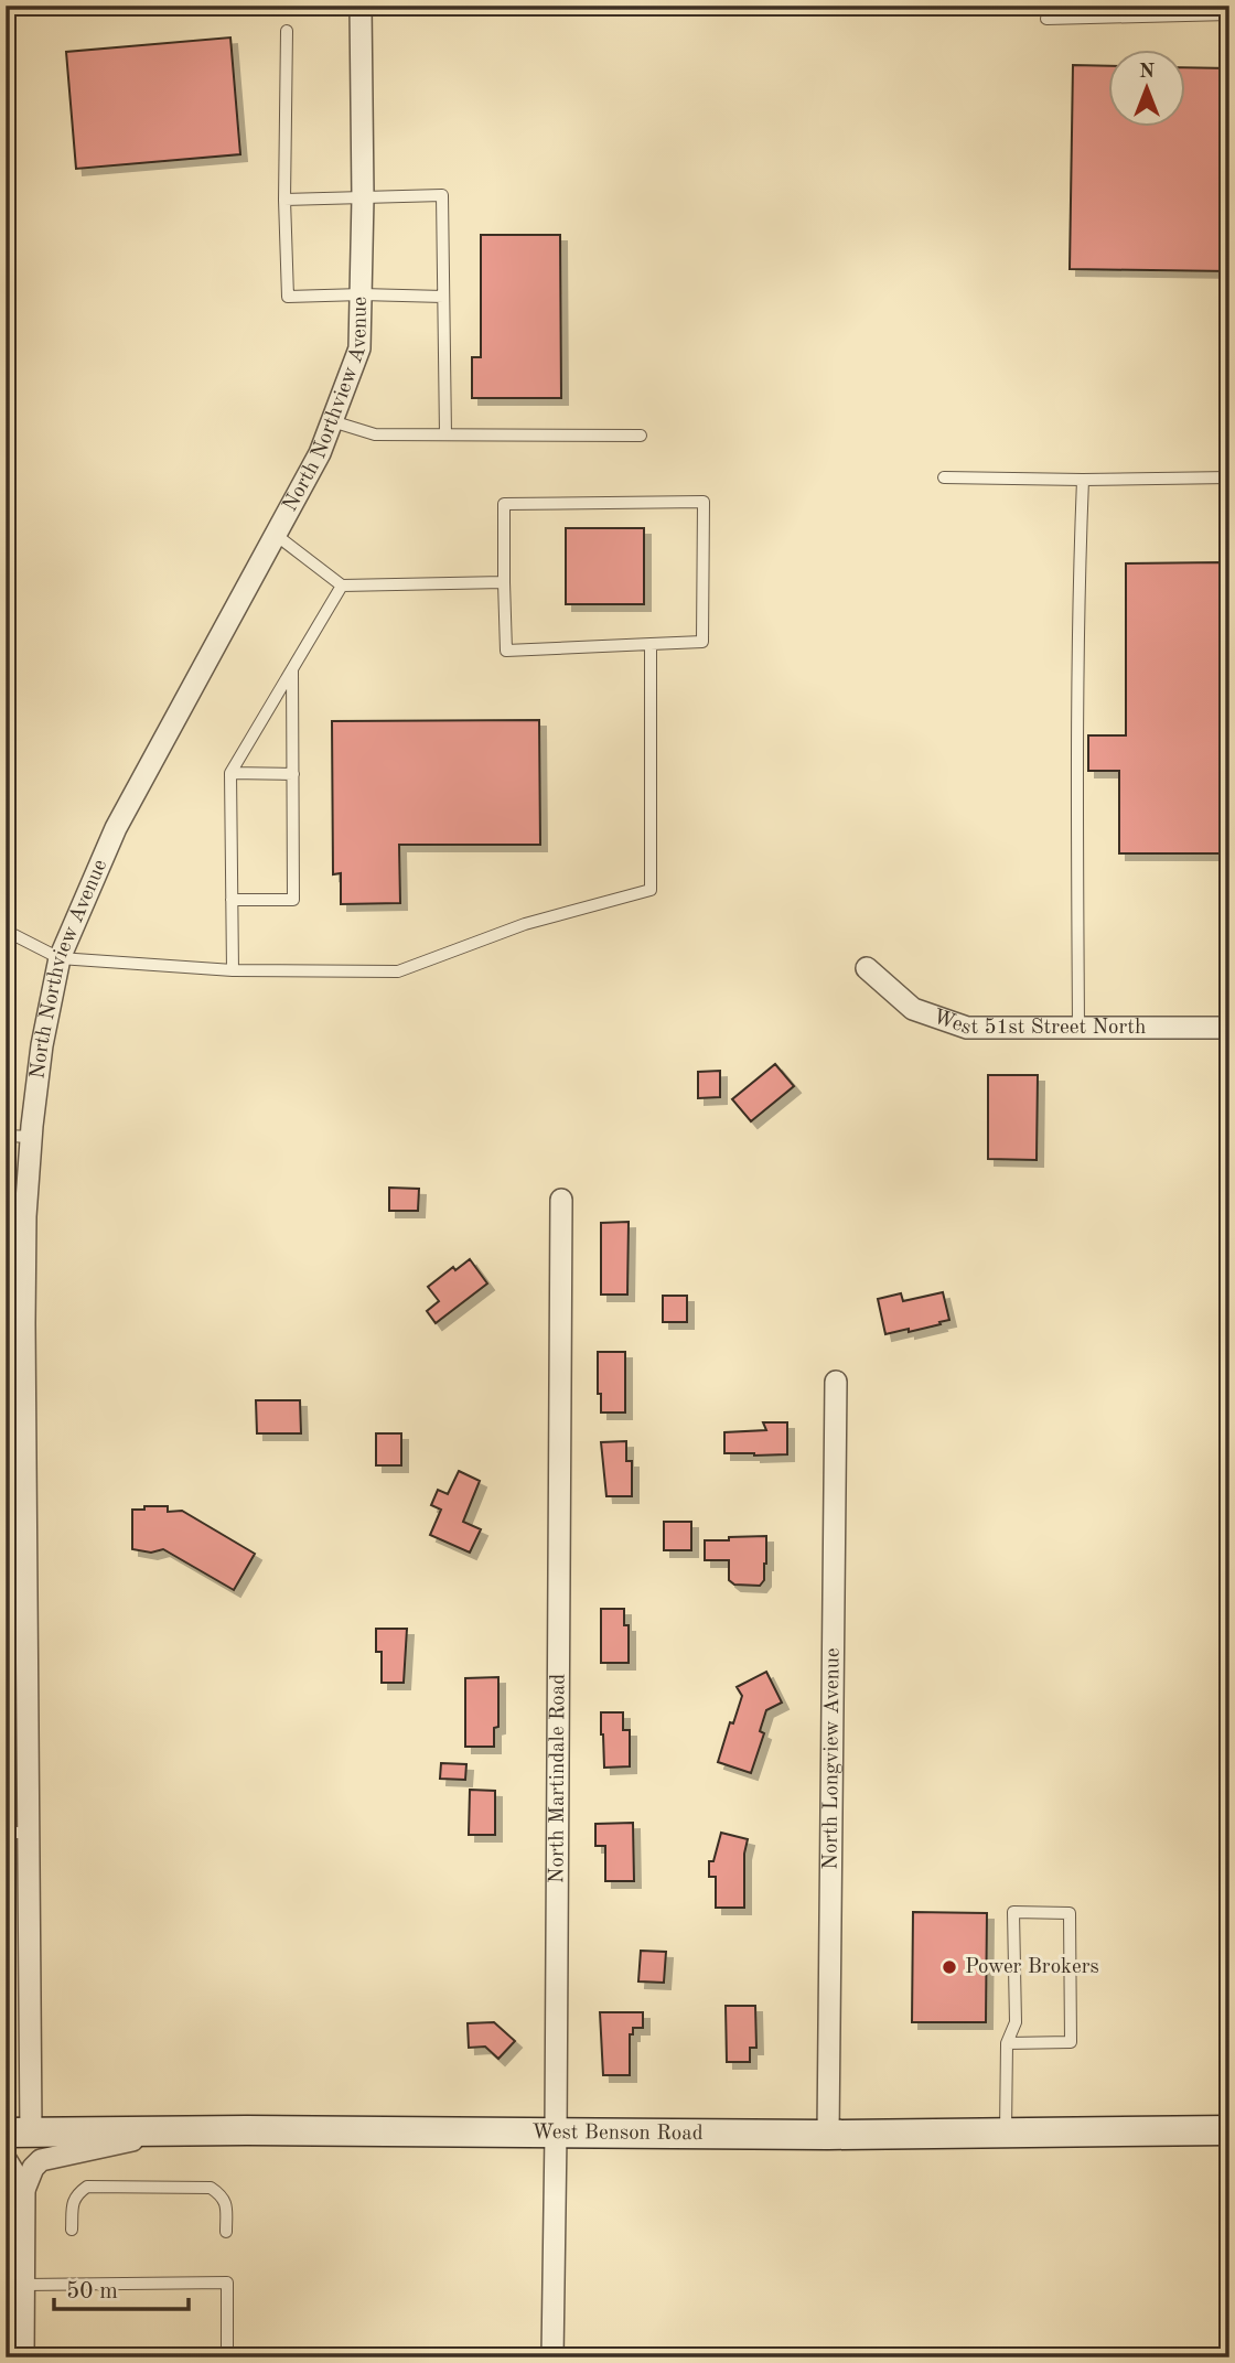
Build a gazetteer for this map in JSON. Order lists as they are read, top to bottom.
{
  "streets": {
    "main road": ["West Benson Road"],
    "street": [
      "North Northview Avenue",
      "West 51st Street North",
      "North Longview Avenue",
      "North Martindale Road"
    ]
  },
  "crossings": [
    ["North Northview Avenue", "West Benson Road"],
    ["North Longview Avenue", "West Benson Road"],
    ["North Martindale Road", "West Benson Road"]
  ],
  "places": ["Power Brokers"],
  "scale_bar": "50 m",
  "north": "top"
}
